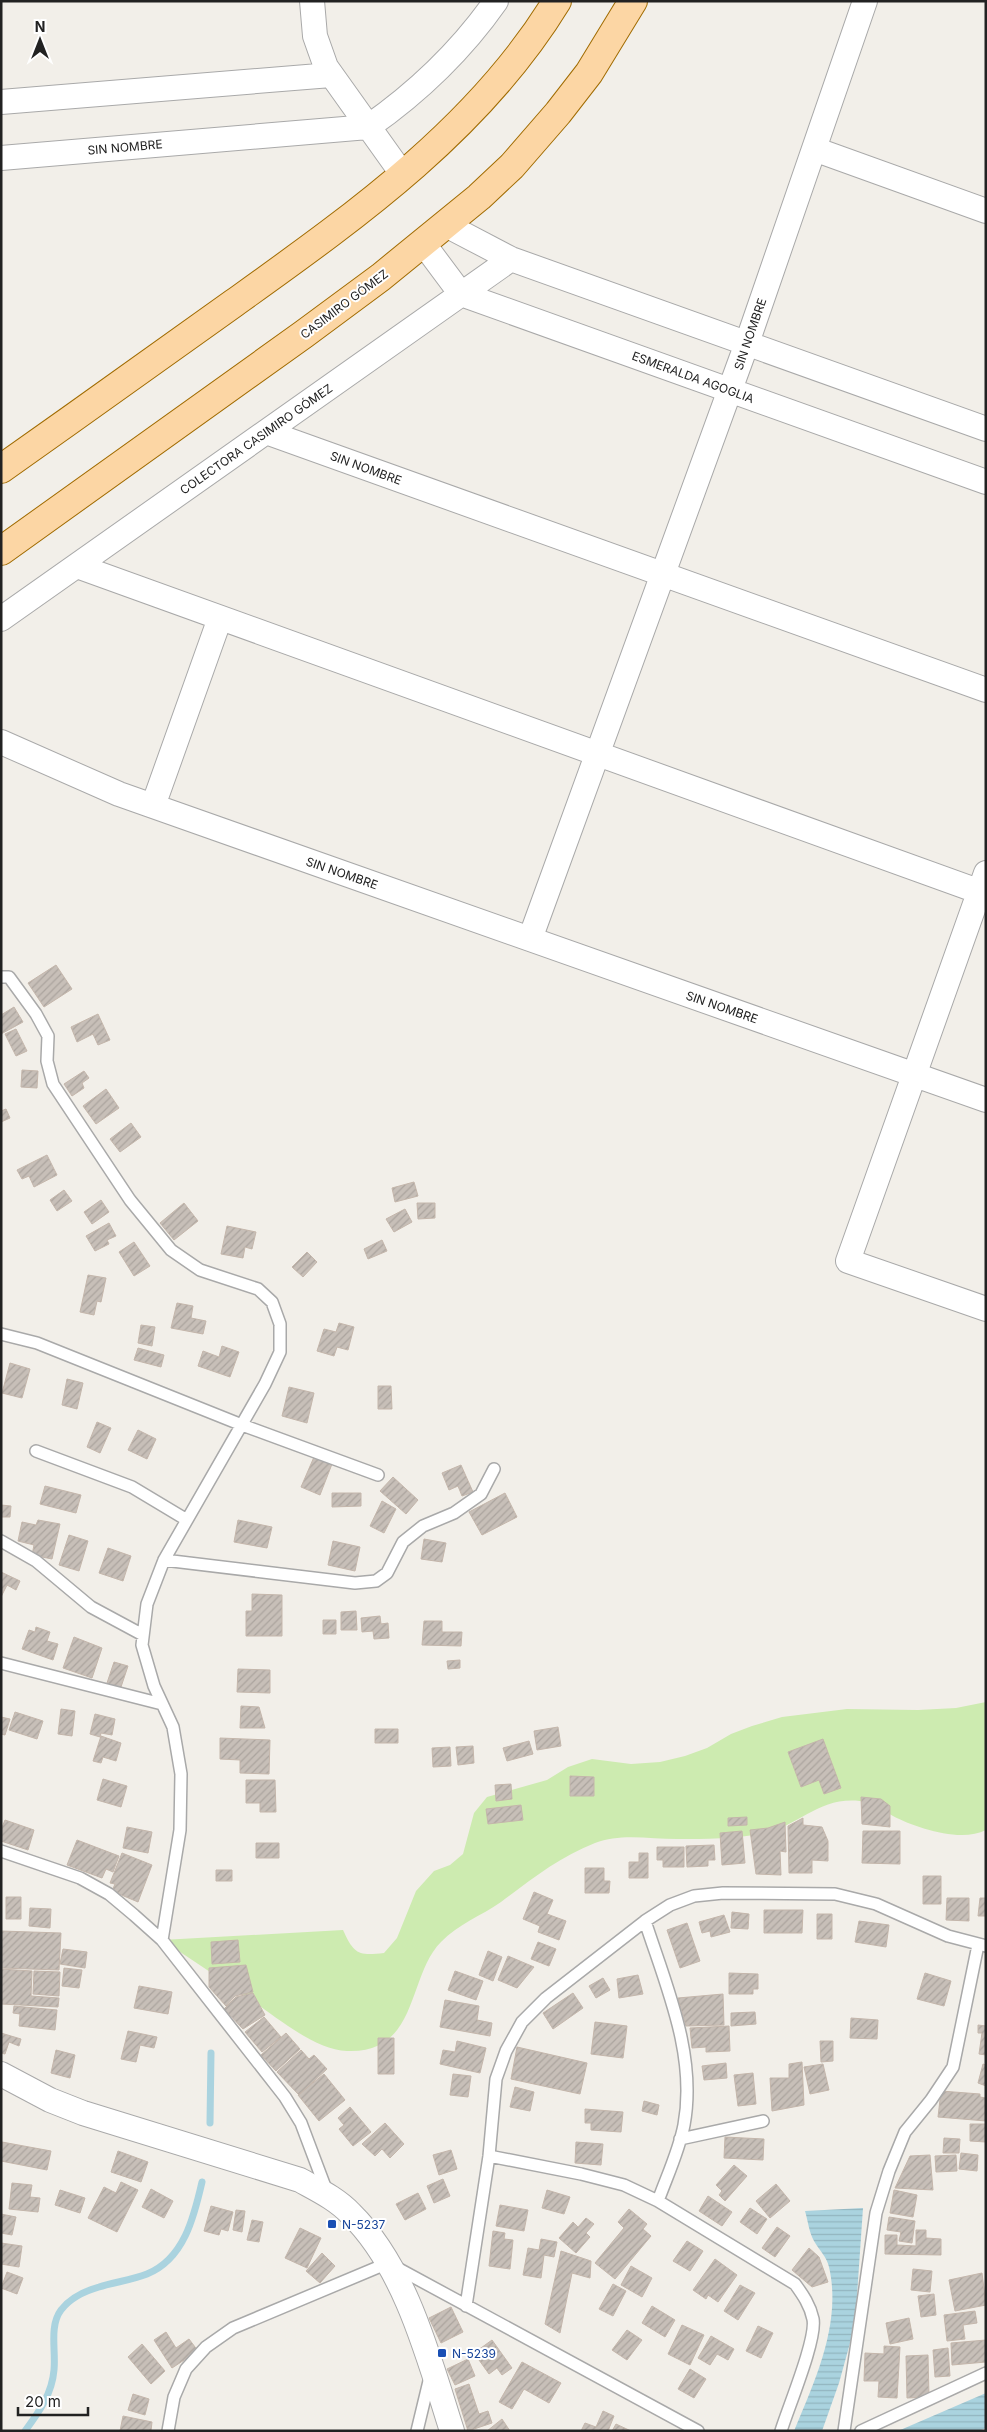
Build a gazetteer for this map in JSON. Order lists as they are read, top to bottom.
{
  "streets": {
    "main road": ["CASIMIRO GÓMEZ"],
    "street": ["SIN NOMBRE", "ESMERALDA AGOGLIA", "COLECTORA CASIMIRO GÓMEZ"]
  },
  "crossings": [
    ["SIN NOMBRE", "ESMERALDA AGOGLIA"],
    ["SIN NOMBRE", "COLECTORA CASIMIRO GÓMEZ"],
    ["ESMERALDA AGOGLIA", "COLECTORA CASIMIRO GÓMEZ"]
  ],
  "places": {
    "transit": ["N-5237", "N-5239"]
  },
  "scale_bar": "20 m",
  "north": "top"
}
